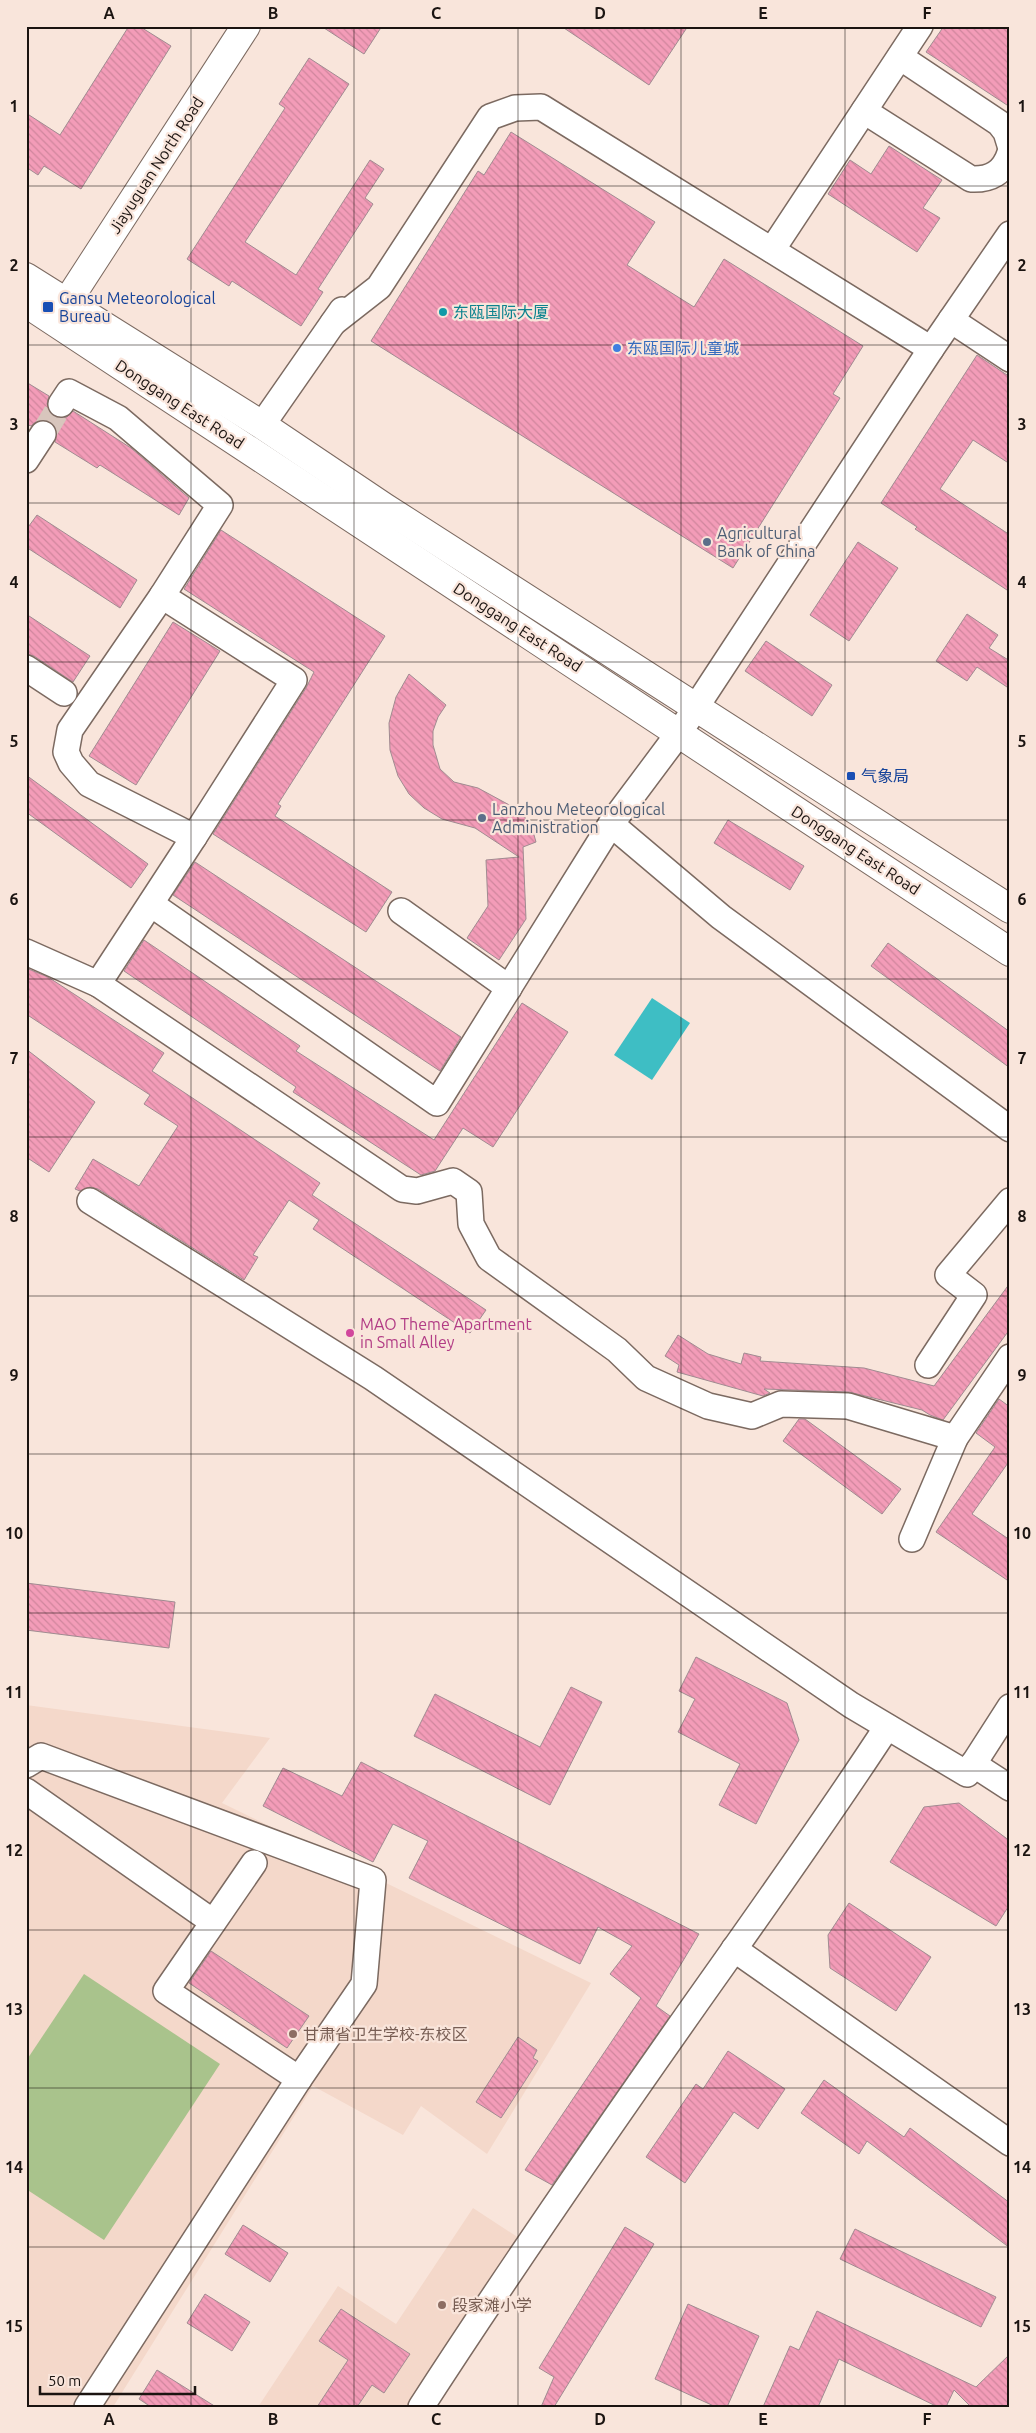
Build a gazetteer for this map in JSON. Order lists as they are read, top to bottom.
{
  "streets": {
    "main road": ["Jiayuguan North Road", "Donggang East Road"]
  },
  "crossings": [
    ["Jiayuguan North Road", "Donggang East Road"]
  ],
  "places": {
    "transit": ["Gansu Meteorological Bureau", "气象局"],
    "other": [
      "东瓯国际大厦",
      "东瓯国际儿童城",
      "Agricultural Bank of China",
      "Lanzhou Meteorological Administration",
      "MAO Theme Apartment in Small Alley",
      "甘肃省卫生学校-东校区",
      "段家滩小学"
    ]
  },
  "scale_bar": "50 m",
  "grid": {
    "columns": [
      "A",
      "B",
      "C",
      "D",
      "E",
      "F"
    ],
    "rows": [
      "1",
      "2",
      "3",
      "4",
      "5",
      "6",
      "7",
      "8",
      "9",
      "10",
      "11",
      "12",
      "13",
      "14",
      "15"
    ]
  }
}
